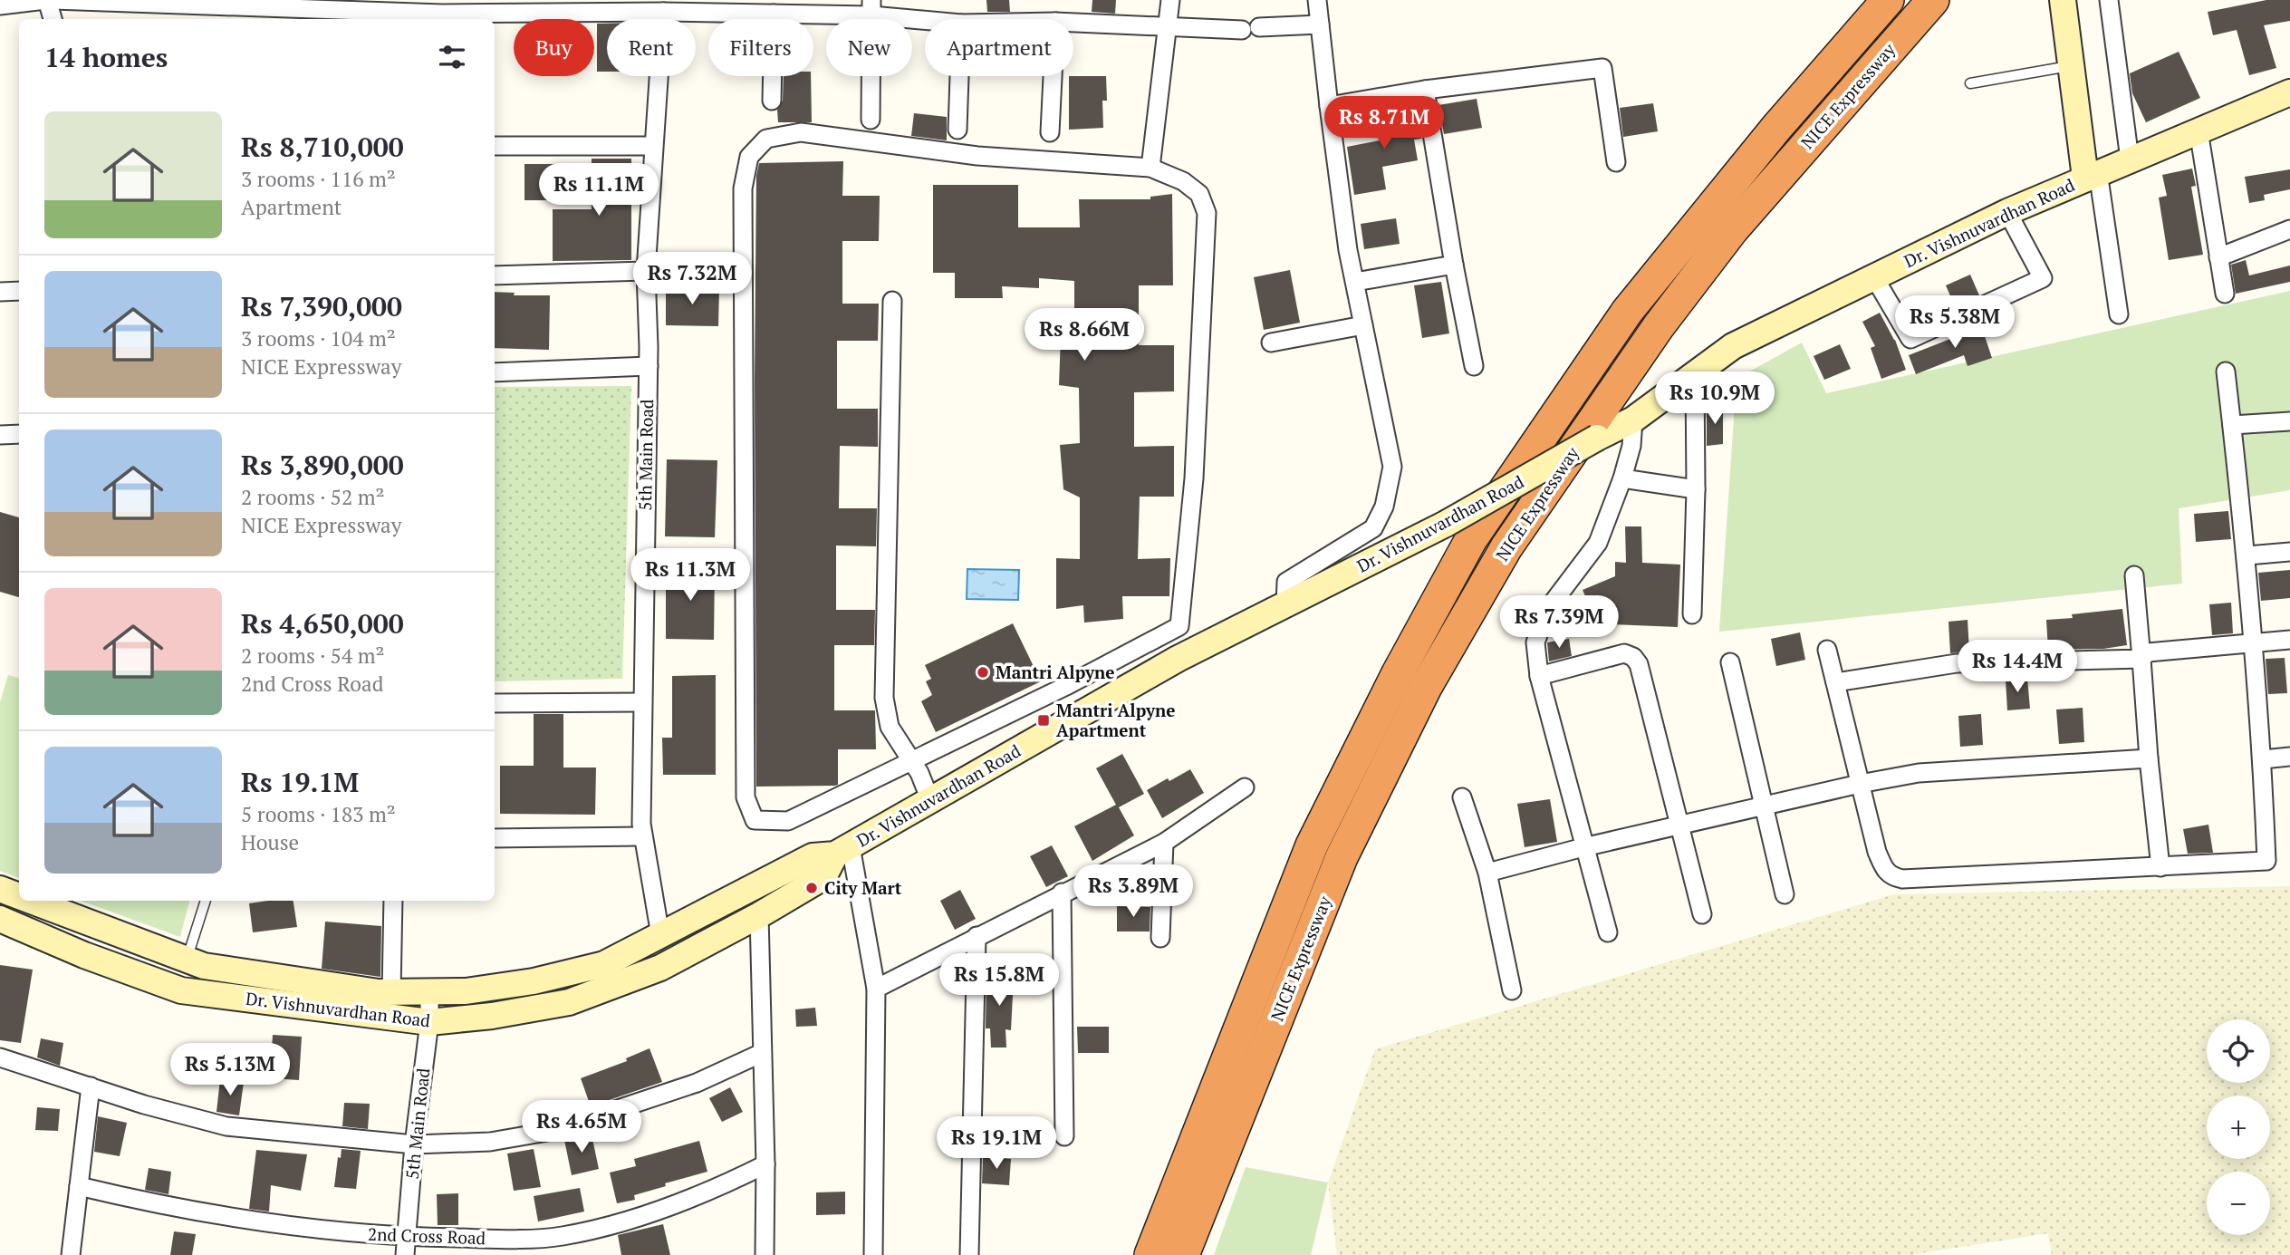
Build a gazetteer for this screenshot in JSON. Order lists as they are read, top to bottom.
{
  "streets": {
    "highway": ["NICE Expressway"],
    "main road": ["Dr. Vishnuvardhan Road"],
    "street": ["5th Main Road", "2nd Cross Road"]
  },
  "crossings": [
    ["Dr. Vishnuvardhan Road", "5th Main Road"],
    ["5th Main Road", "2nd Cross Road"]
  ],
  "places": {
    "other": ["Mantri Alpyne", "City Mart"],
    "transit": ["Mantri Alpyne Apartment"]
  },
  "page": {
    "chip": [
      "Buy",
      "Rent",
      "Filters",
      "New",
      "Apartment"
    ],
    "heading": "14 homes",
    "list": [
      {
        "name": "Rs 8,710,000",
        "note": "3 rooms · 116 m² · Apartment"
      },
      {
        "name": "Rs 7,390,000",
        "note": "3 rooms · 104 m² · NICE Expressway"
      },
      {
        "name": "Rs 3,890,000",
        "note": "2 rooms · 52 m² · NICE Expressway"
      },
      {
        "name": "Rs 4,650,000",
        "note": "2 rooms · 54 m² · 2nd Cross Road"
      },
      {
        "name": "Rs 19.1M",
        "note": "5 rooms · 183 m² · House"
      }
    ],
    "price": [
      "Rs 8.71M",
      "Rs 11.1M",
      "Rs 7.32M",
      "Rs 5.38M",
      "Rs 8.66M",
      "Rs 10.9M",
      "Rs 11.3M",
      "Rs 7.39M",
      "Rs 14.4M",
      "Rs 3.89M",
      "Rs 15.8M",
      "Rs 5.13M",
      "Rs 4.65M",
      "Rs 19.1M"
    ],
    "map_buttons": ["+", "−"]
  }
}
